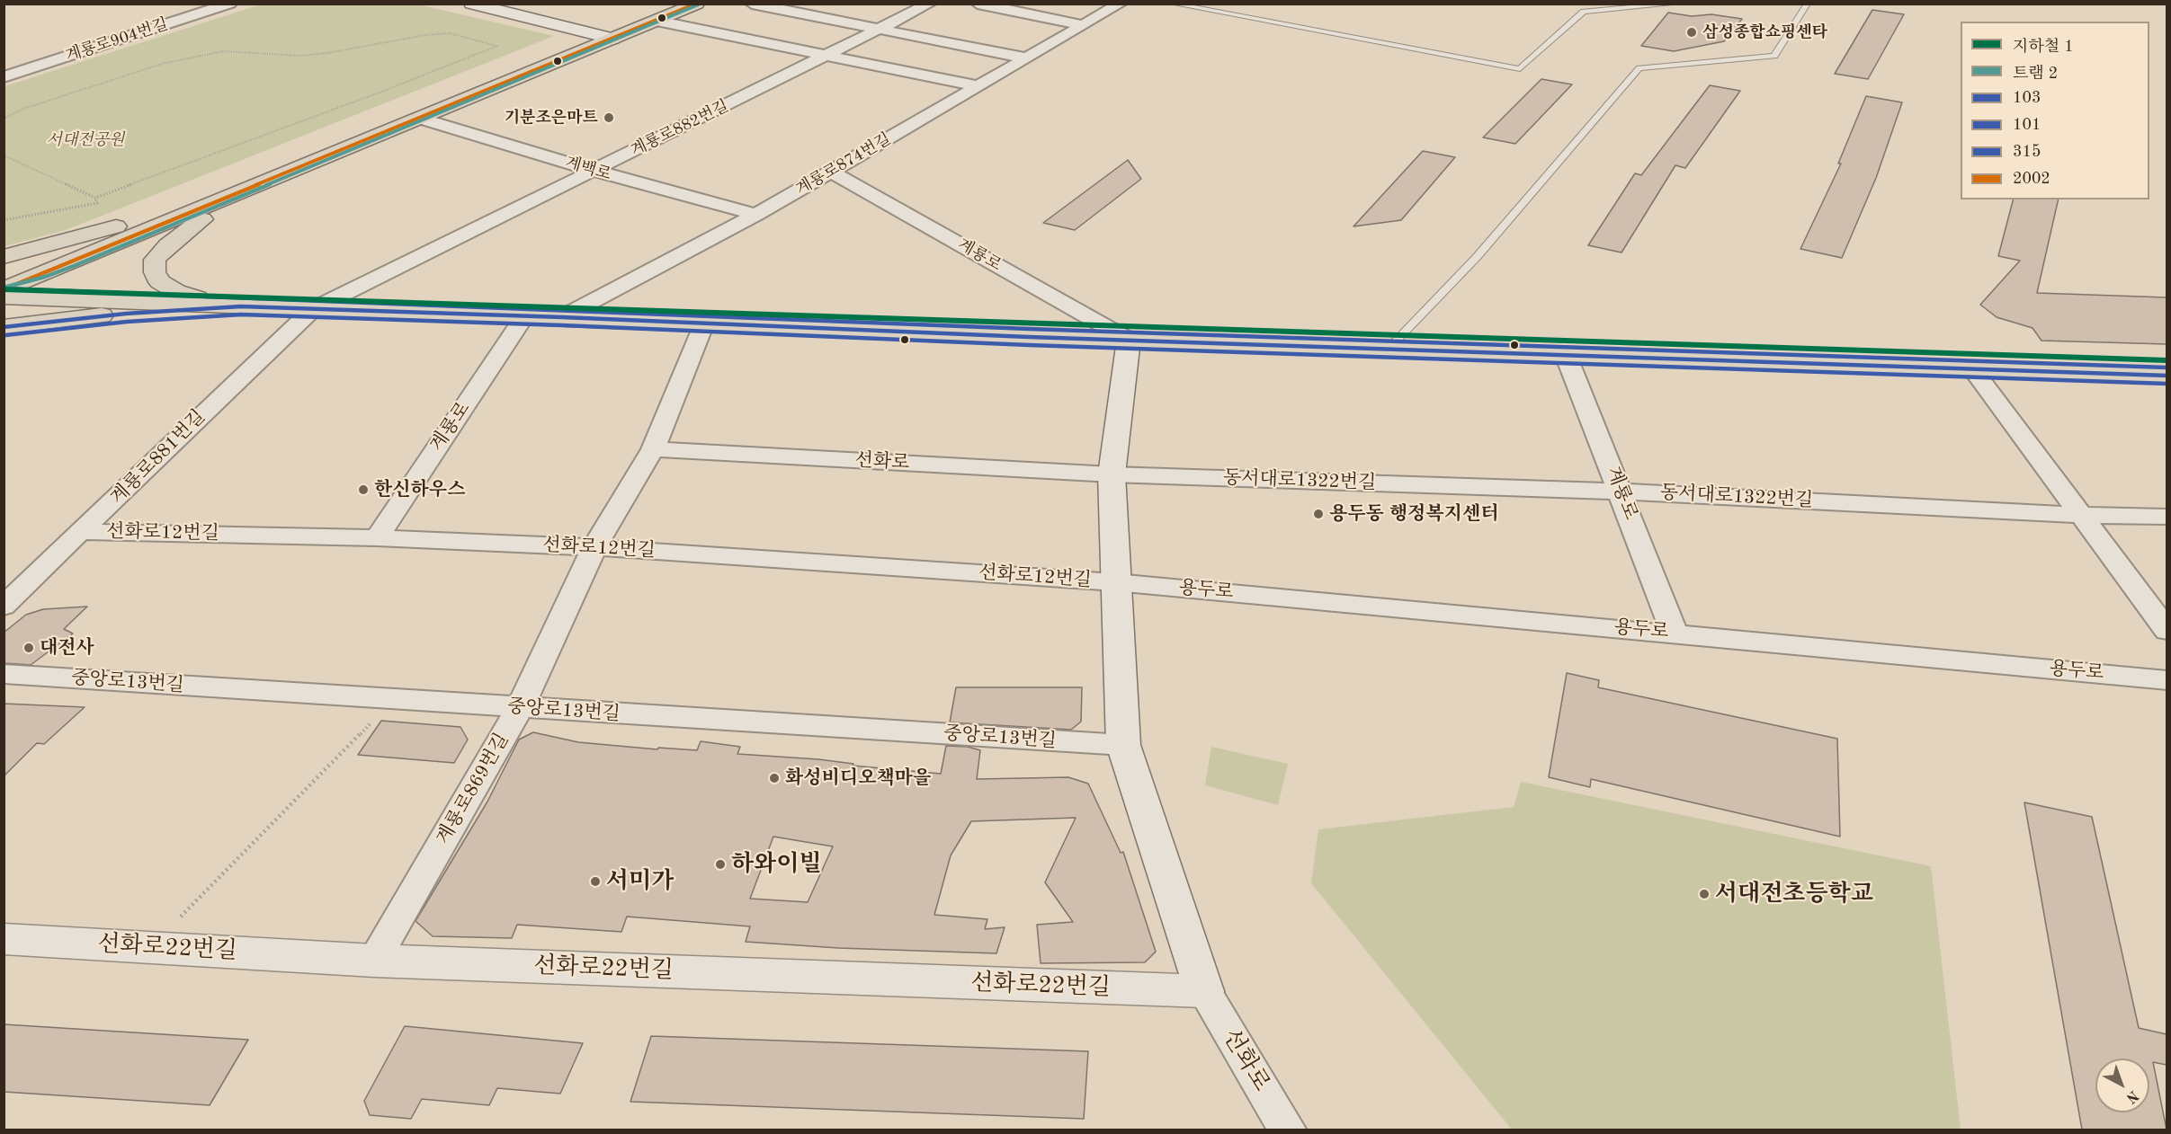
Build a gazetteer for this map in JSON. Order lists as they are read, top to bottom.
{
  "streets": {
    "main road": ["계룡로", "선화로22번길"],
    "street": [
      "계룡로904번길",
      "계룡로882번길",
      "계룡로874번길",
      "계백로",
      "계룡로881번길",
      "선화로",
      "동서대로1322번길",
      "선화로12번길",
      "용두로",
      "중앙로13번길",
      "계룡로869번길"
    ]
  },
  "crossings": [
    ["계룡로882번길", "계백로"],
    ["계룡로882번길", "계룡로"],
    ["계룡로882번길", "계룡로881번길"],
    ["계룡로874번길", "계백로"],
    ["계룡로874번길", "계룡로"],
    ["계룡로", "계룡로881번길"],
    ["계룡로", "동서대로1322번길"],
    ["계룡로", "선화로12번길"],
    ["계룡로", "용두로"],
    ["계룡로", "계룡로869번길"],
    ["계룡로881번길", "선화로12번길"],
    ["선화로", "동서대로1322번길"],
    ["선화로", "계룡로869번길"],
    ["선화로", "선화로22번길"],
    ["선화로12번길", "용두로"],
    ["선화로12번길", "계룡로869번길"],
    ["중앙로13번길", "계룡로869번길"],
    ["계룡로869번길", "선화로22번길"]
  ],
  "parks": ["서대전공원"],
  "places": [
    "삼성종합쇼핑센타",
    "기분조은마트",
    "한신하우스",
    "용두동 행정복지센터",
    "대전사",
    "화성비디오책마을",
    "하와이빌",
    "서미가",
    "서대전초등학교"
  ],
  "lines": [
    "tram line 2",
    "transit line 2002",
    "transit line 315",
    "metro line 1",
    "transit line 103",
    "transit line 101"
  ],
  "legend": [
    "지하철 1",
    "트램 2",
    "103",
    "101",
    "315",
    "2002"
  ],
  "north": "bottom right"
}
